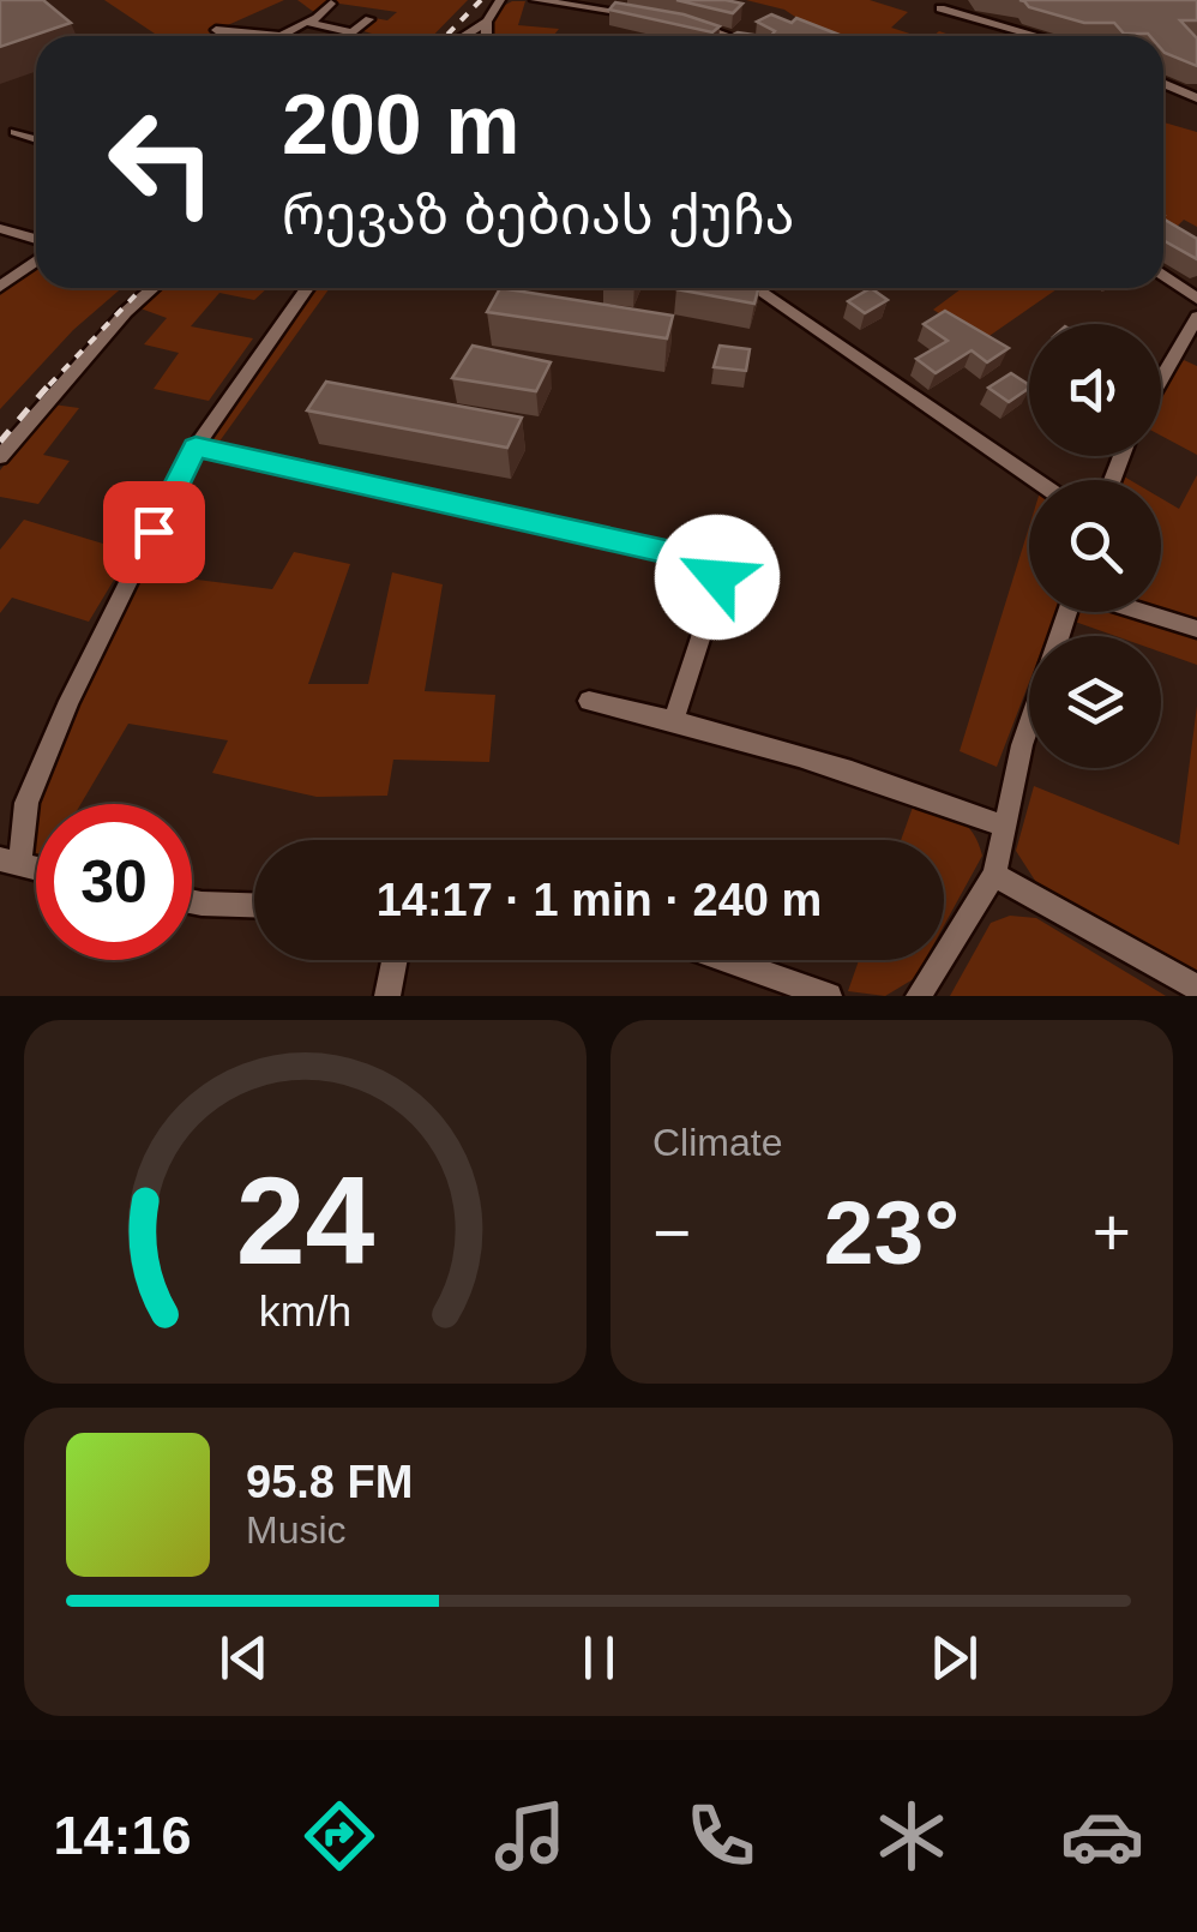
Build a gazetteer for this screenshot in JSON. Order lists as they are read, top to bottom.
{
  "page": {
    "turn": ["200 m", "რევაზ ბებიას ქუჩა"],
    "limit": "30",
    "trip": "14:17 · 1 min · 240 m",
    "tile": "Climate",
    "heat": ["−", "23°", "+"],
    "song": ["95.8 FM", "Music"],
    "tabs": "14:16",
    "gauge": ["24", "km/h"]
  }
}
